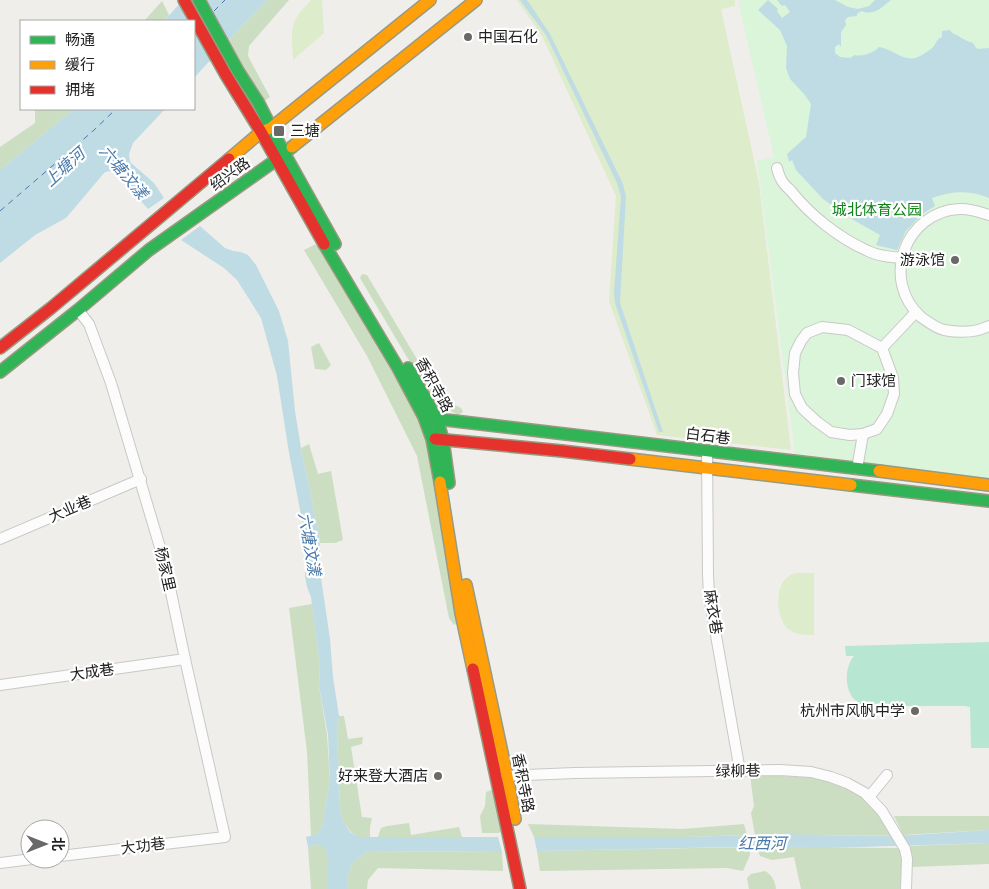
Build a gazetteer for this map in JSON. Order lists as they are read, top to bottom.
{
  "streets": {
    "main road": ["绍兴路", "香积寺路", "白石巷"],
    "street": [
      "大业巷",
      "杨家里",
      "麻衣巷",
      "大成巷",
      "绿柳巷",
      "大功巷"
    ]
  },
  "crossings": [
    ["绍兴路", "香积寺路"],
    ["绍兴路", "杨家里"],
    ["香积寺路", "白石巷"],
    ["香积寺路", "绿柳巷"],
    ["白石巷", "麻衣巷"],
    ["大业巷", "杨家里"],
    ["杨家里", "大成巷"],
    ["杨家里", "大功巷"],
    ["麻衣巷", "绿柳巷"]
  ],
  "water": ["上塘河", "六塘汶漾", "红西河"],
  "parks": ["城北体育公园"],
  "places": {
    "other": [
      "中国石化",
      "游泳馆",
      "门球馆",
      "杭州市风帆中学",
      "好来登大酒店"
    ],
    "transit": ["三塘"]
  },
  "legend": ["畅通", "缓行", "拥堵"],
  "north": "right"
}
